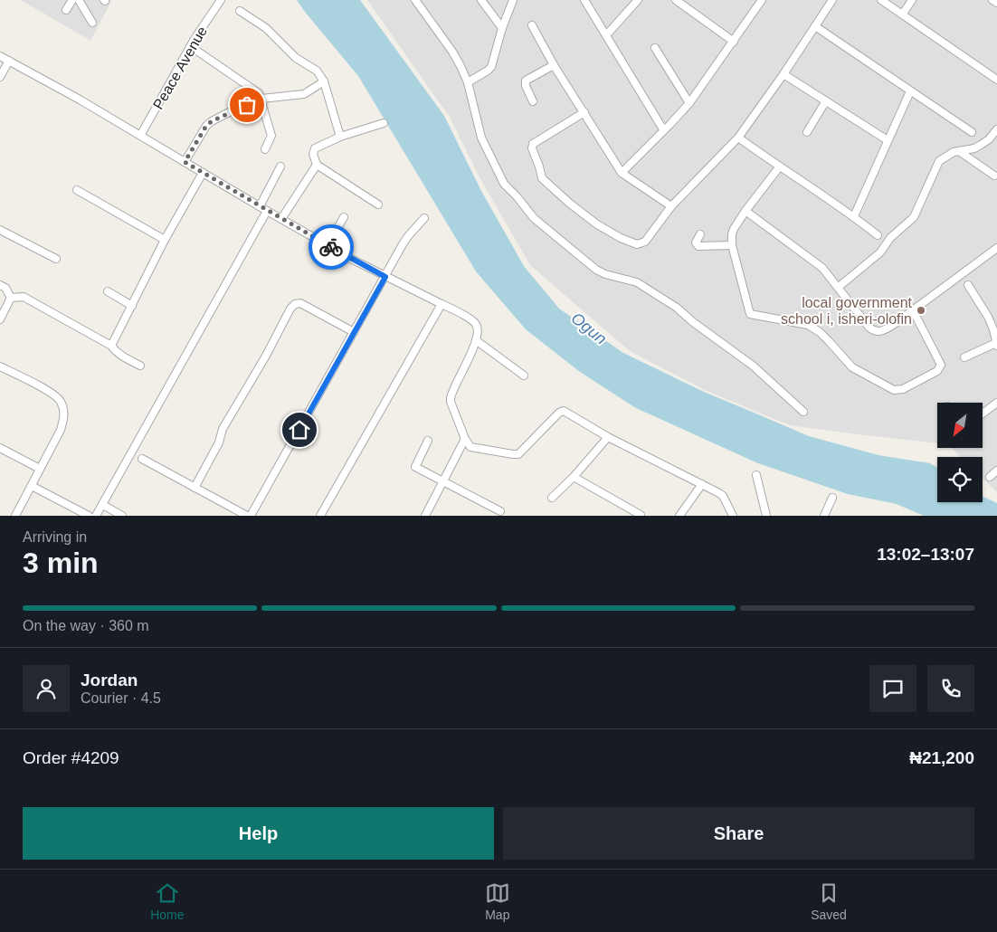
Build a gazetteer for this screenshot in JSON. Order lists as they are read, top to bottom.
{
  "streets": {
    "street": ["Peace Avenue"]
  },
  "water": ["Ogun"],
  "places": ["local government school i, isheri-olofin"],
  "north": "bottom left",
  "page": {
    "heading": ["3 min", "Arriving in", "13:02–13:07"],
    "panel": [
      "Jordan",
      "Courier · 4.5",
      "Order #4209",
      "₦21,200"
    ],
    "bar": "On the way · 360 m",
    "buttons": ["Help", "Share"],
    "tabs": ["Home", "Map", "Saved"]
  }
}
